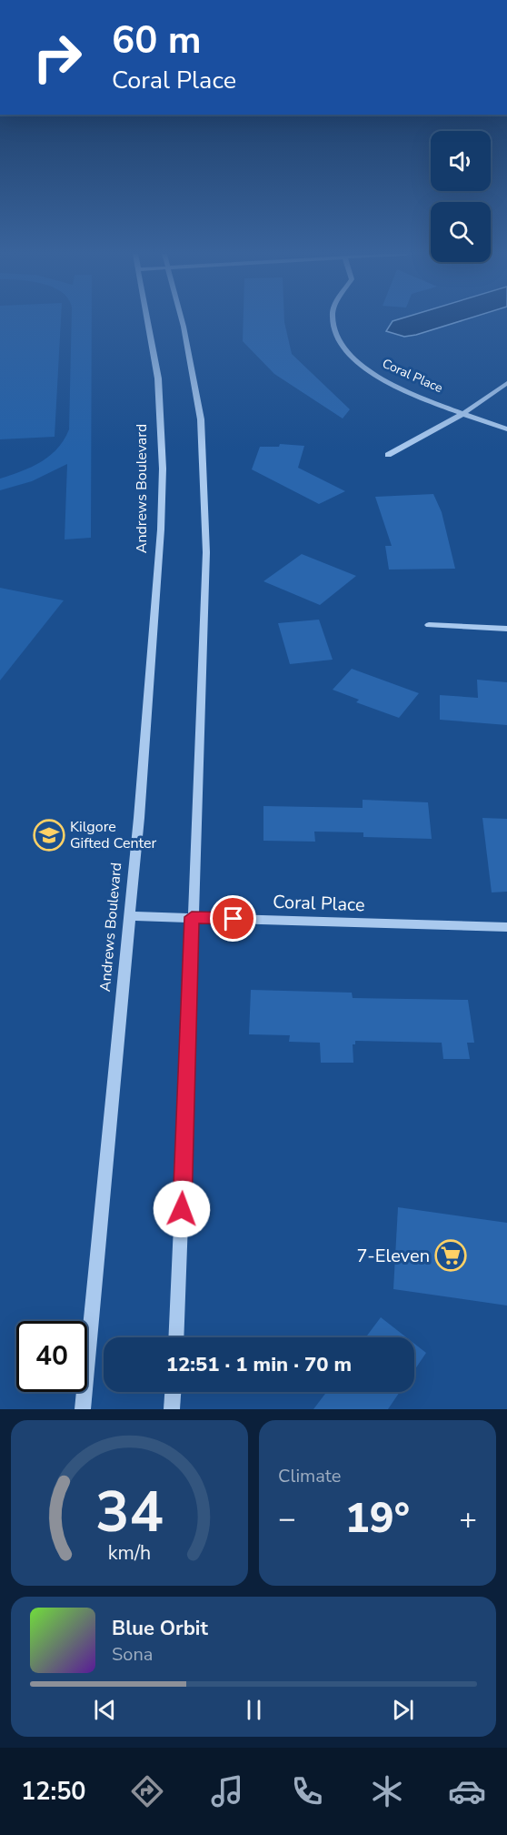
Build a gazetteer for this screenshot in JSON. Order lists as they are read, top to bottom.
{
  "streets": {
    "street": ["Coral Place", "Andrews Boulevard"]
  },
  "crossings": [
    ["Coral Place", "Andrews Boulevard"]
  ],
  "places": {
    "school or university": ["Kilgore Gifted Center"],
    "supermarket": ["7-Eleven"]
  },
  "page": {
    "turn": ["60 m", "Coral Place"],
    "limit": "40",
    "trip": "12:51 · 1 min · 70 m",
    "tile": "Climate",
    "heat": ["−", "19°", "+"],
    "song": ["Blue Orbit", "Sona"],
    "tabs": "12:50",
    "gauge": ["34", "km/h"]
  }
}
